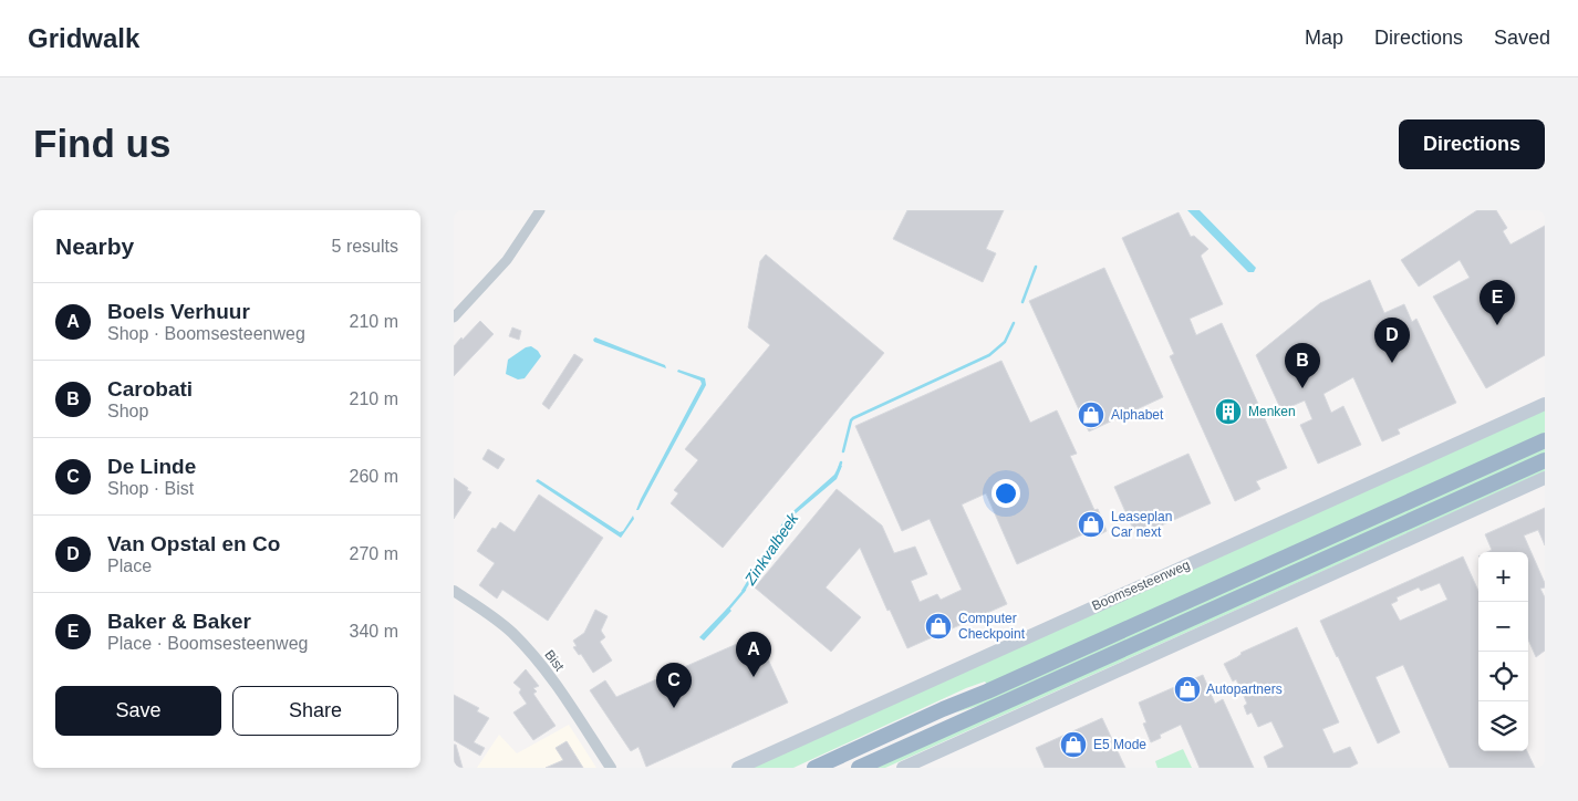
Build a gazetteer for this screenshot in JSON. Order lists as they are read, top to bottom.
{
  "streets": {
    "main road": ["Boomsesteenweg"],
    "street": ["Bist"]
  },
  "water": ["Zinkvalbeek"],
  "places": {
    "building": ["Menken"],
    "shop": [
      "Alphabet",
      "Leaseplan Car next",
      "Computer Checkpoint",
      "Autopartners",
      "E5 Mode"
    ]
  },
  "page": {
    "header": "Gridwalk",
    "nav": ["Map", "Directions", "Saved"],
    "buttons": [
      "Directions",
      ["Save", "Share"]
    ],
    "title": "Find us",
    "heading": ["Nearby", "5 results"],
    "pins": [
      "E",
      "D",
      "B",
      "A",
      "C"
    ],
    "list": [
      {
        "mark": "A",
        "name": "Boels Verhuur",
        "note": "Shop · Boomsesteenweg",
        "value": "210 m"
      },
      {
        "mark": "B",
        "name": "Carobati",
        "note": "Shop",
        "value": "210 m"
      },
      {
        "mark": "C",
        "name": "De Linde",
        "note": "Shop · Bist",
        "value": "260 m"
      },
      {
        "mark": "D",
        "name": "Van Opstal en Co",
        "note": "Place",
        "value": "270 m"
      },
      {
        "mark": "E",
        "name": "Baker & Baker",
        "note": "Place · Boomsesteenweg",
        "value": "340 m"
      }
    ],
    "map_buttons": ["+", "−"]
  }
}
